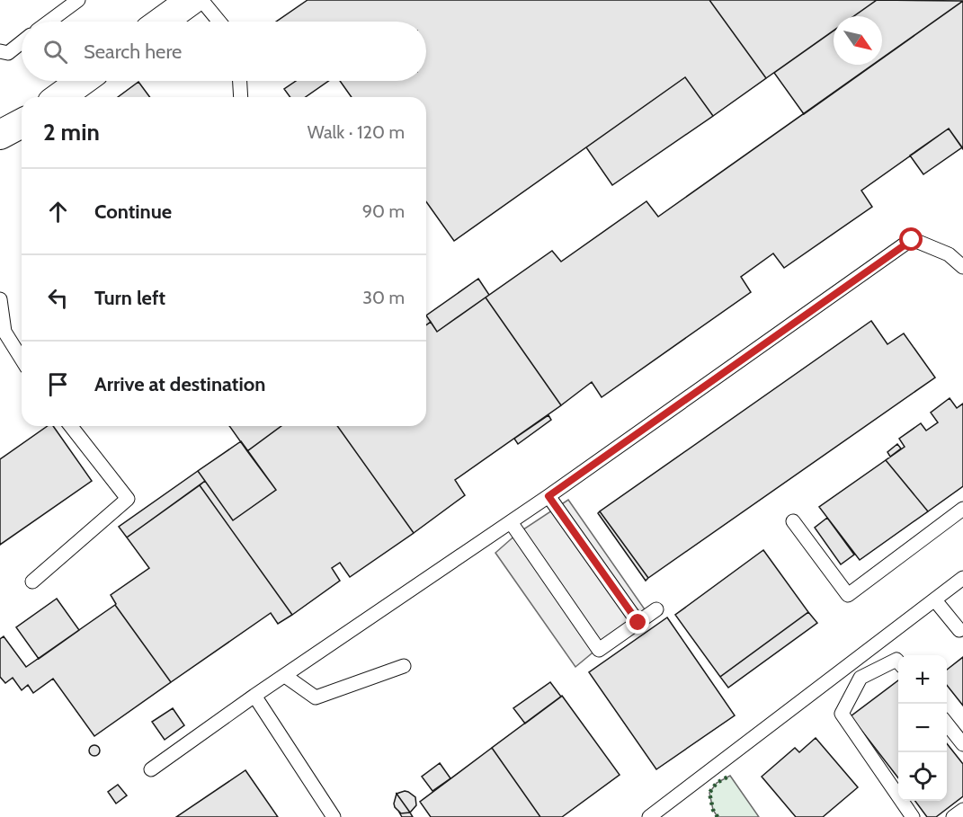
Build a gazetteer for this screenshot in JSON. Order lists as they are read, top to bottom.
{
  "north": "bottom right",
  "page": {
    "search": "Search here",
    "heading": ["2 min", "Walk · 120 m"],
    "list": [
      ["Continue", "90 m"],
      ["Turn left", "30 m"],
      "Arrive at destination"
    ],
    "map_buttons": ["+", "−"]
  }
}
